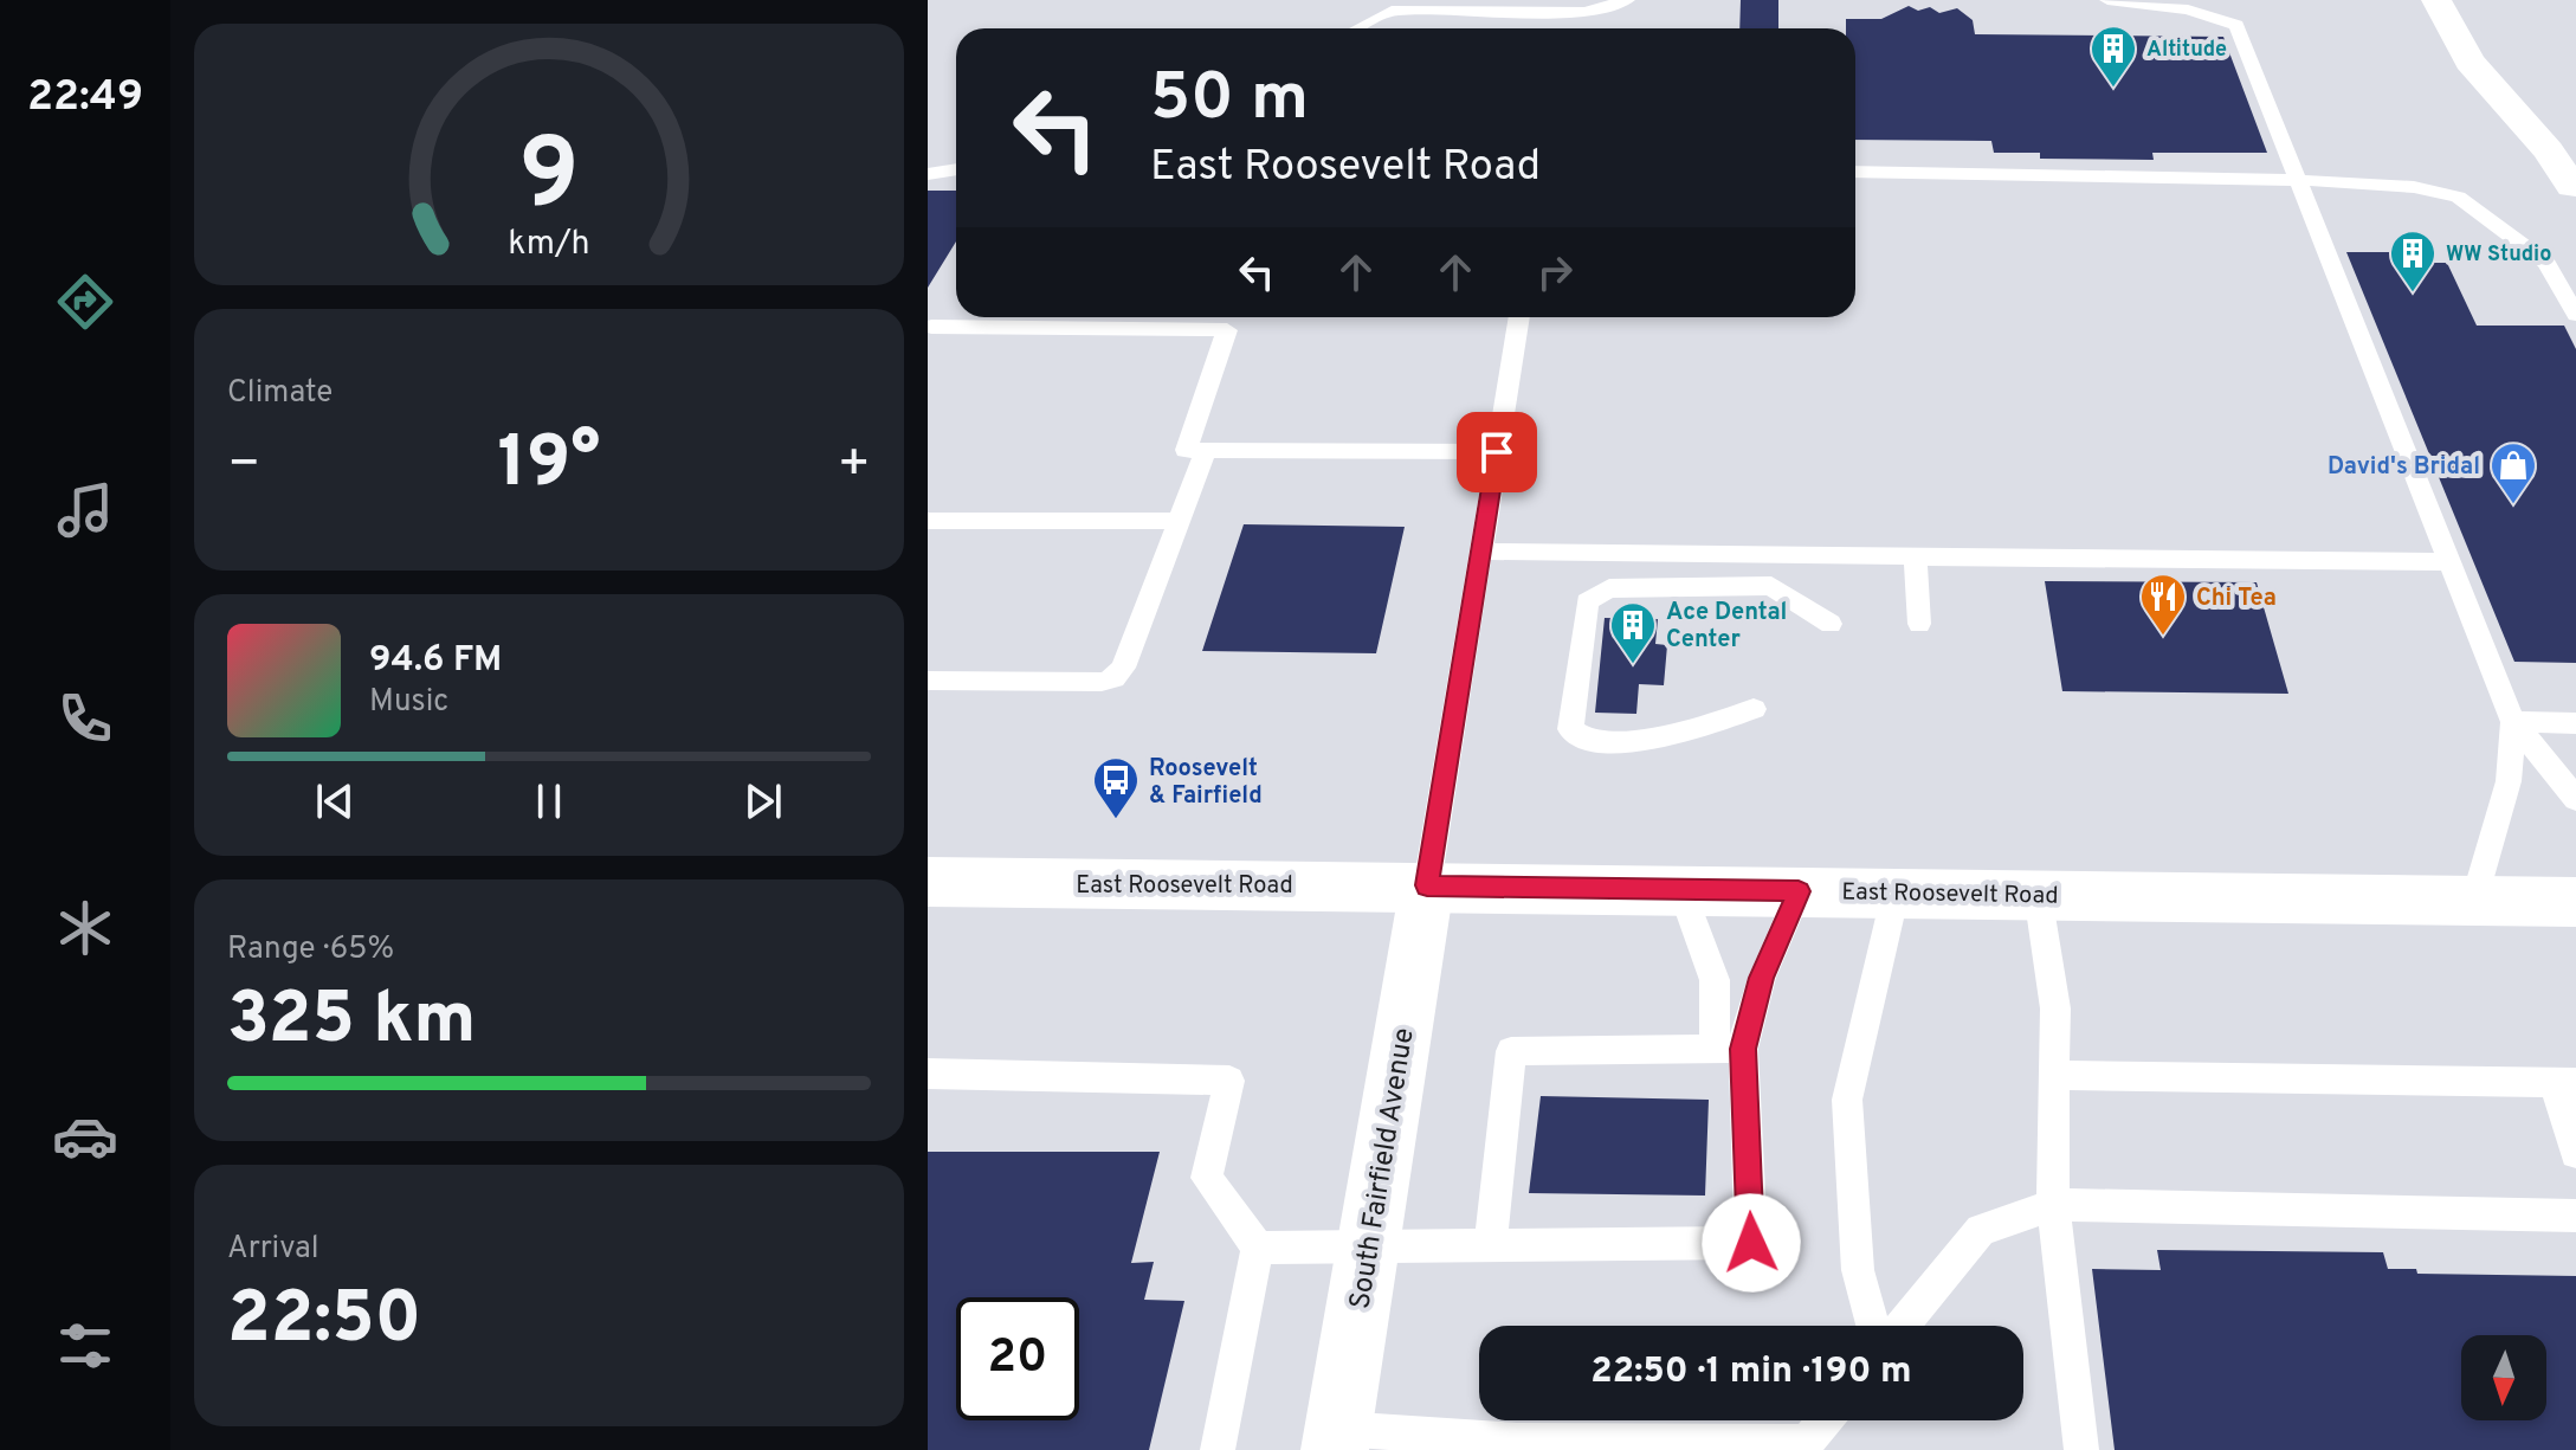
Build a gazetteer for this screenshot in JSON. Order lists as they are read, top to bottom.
{
  "streets": {
    "main road": ["East Roosevelt Road"],
    "street": ["South Fairfield Avenue"]
  },
  "crossings": [
    ["East Roosevelt Road", "South Fairfield Avenue"]
  ],
  "places": {
    "building": ["Altitude", "WW Studio", "Ace Dental Center"],
    "shop": ["David's Bridal"],
    "restaurant": ["Chi Tea"],
    "bus stop": ["Roosevelt & Fairfield"]
  },
  "north": "bottom",
  "page": {
    "tabs": "22:49",
    "turn": ["50 m", "East Roosevelt Road"],
    "tile": [
      "Climate",
      ["Range · 65%", "325 km"],
      ["Arrival", "22:50"]
    ],
    "heat": ["−", "19°", "+"],
    "song": ["94.6 FM", "Music"],
    "limit": "20",
    "trip": "22:50 · 1 min · 190 m",
    "gauge": ["9", "km/h"]
  }
}
